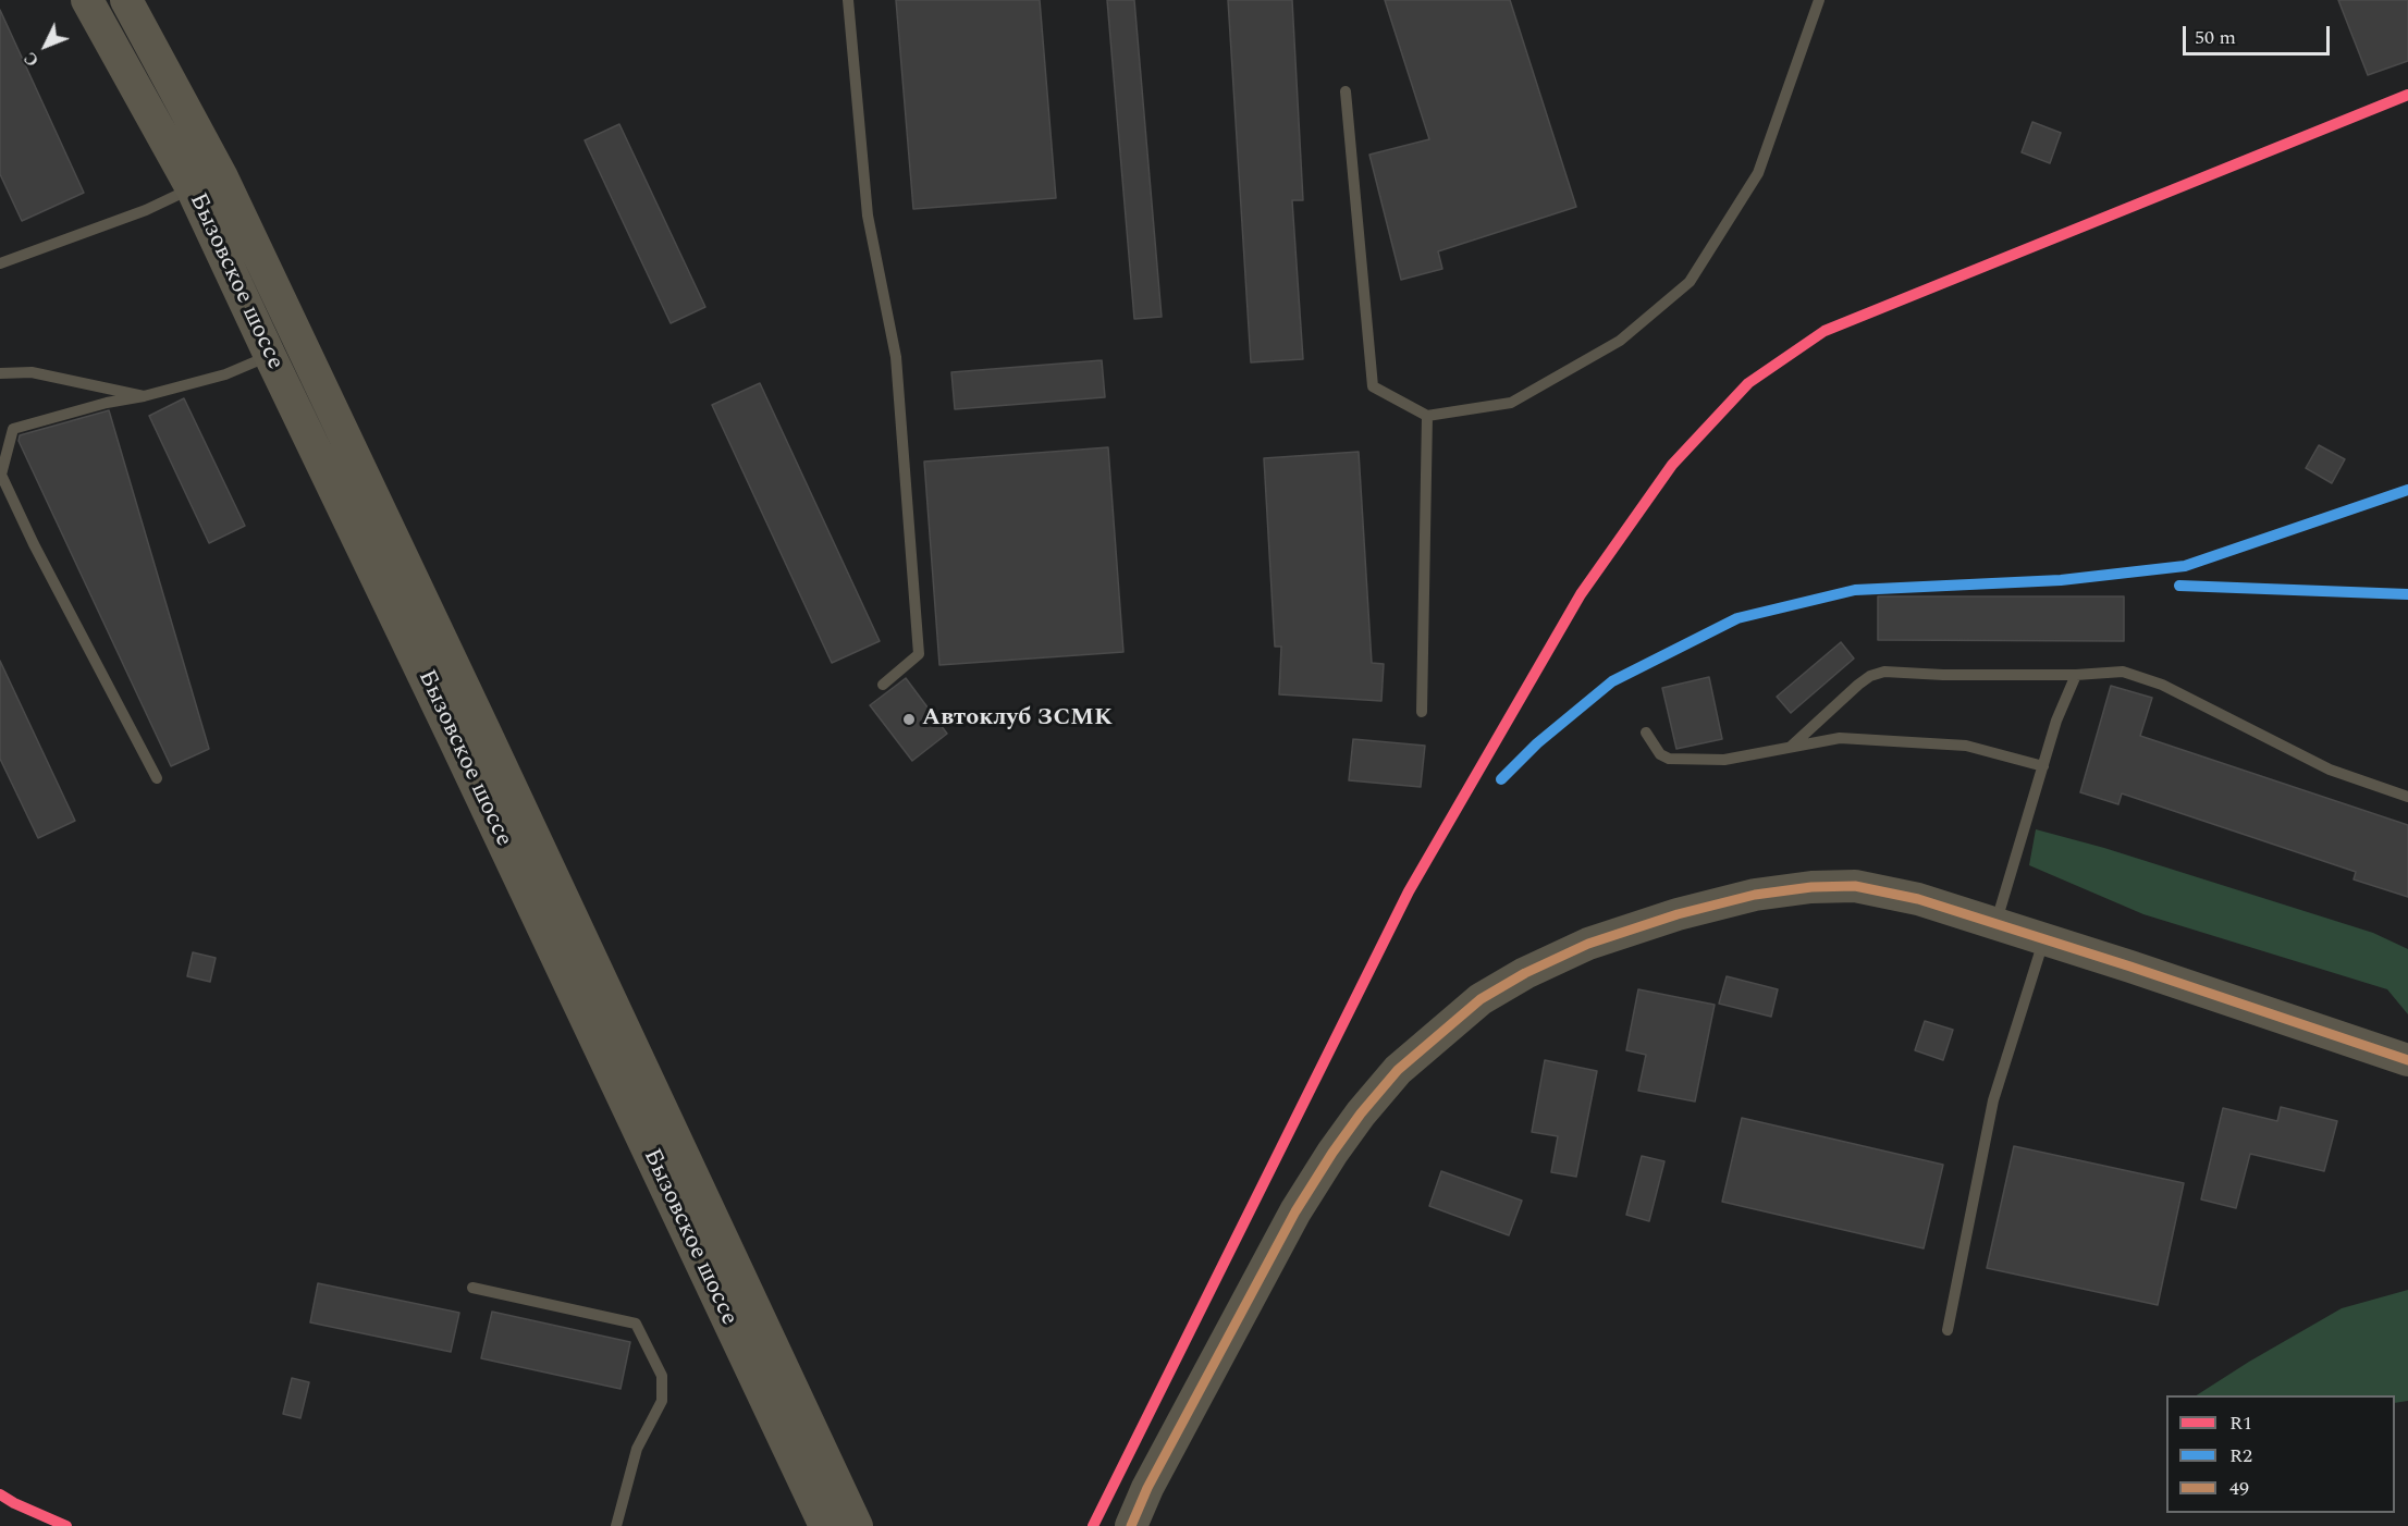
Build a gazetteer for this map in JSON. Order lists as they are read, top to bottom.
{
  "streets": {
    "main road": ["Бызовское шоссе"]
  },
  "places": ["Автоклуб ЗСМК"],
  "lines": ["transit line R1", "transit line R2", "transit line 49"],
  "legend": ["R1", "R2", "49"],
  "scale_bar": "50 m",
  "north": "bottom left"
}
